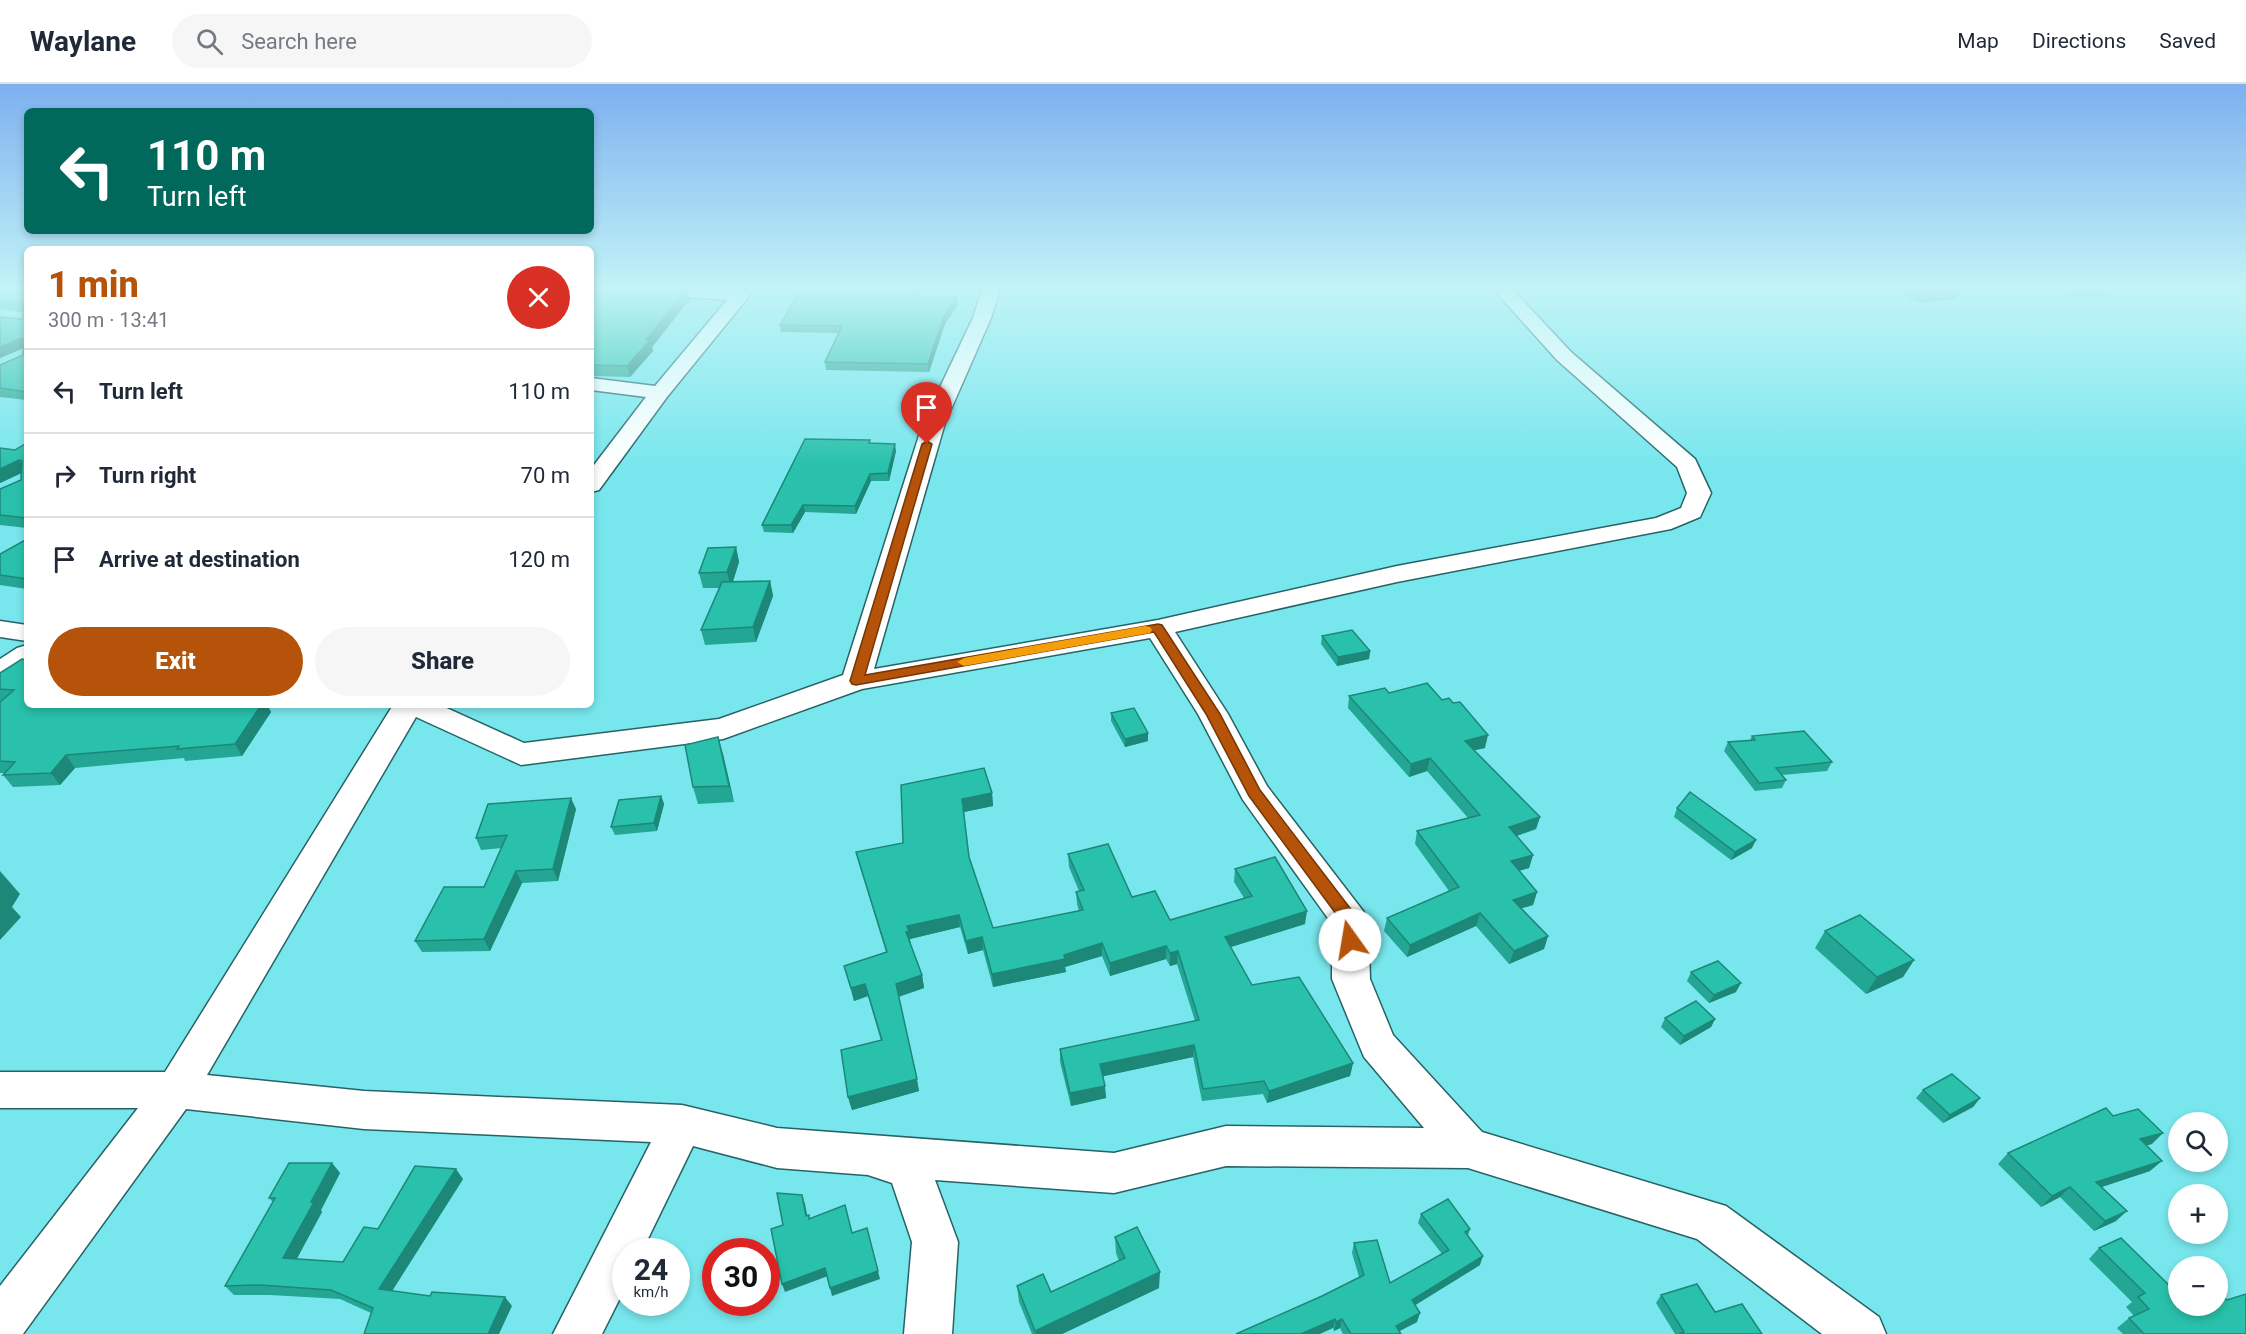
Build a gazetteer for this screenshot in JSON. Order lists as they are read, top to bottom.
{
  "page": {
    "header": "Waylane",
    "search": "Search here",
    "nav": ["Map", "Directions", "Saved"],
    "turn": ["110 m", "Turn left"],
    "heading": ["1 min", "300 m · 13:41"],
    "list": [
      {
        "name": "Turn left",
        "value": "110 m"
      },
      {
        "name": "Turn right",
        "value": "70 m"
      },
      {
        "name": "Arrive at destination",
        "value": "120 m"
      }
    ],
    "buttons": ["Exit", "Share"],
    "map_buttons": ["+", "−"],
    "speed": "24 km/h",
    "limit": "30"
  }
}
